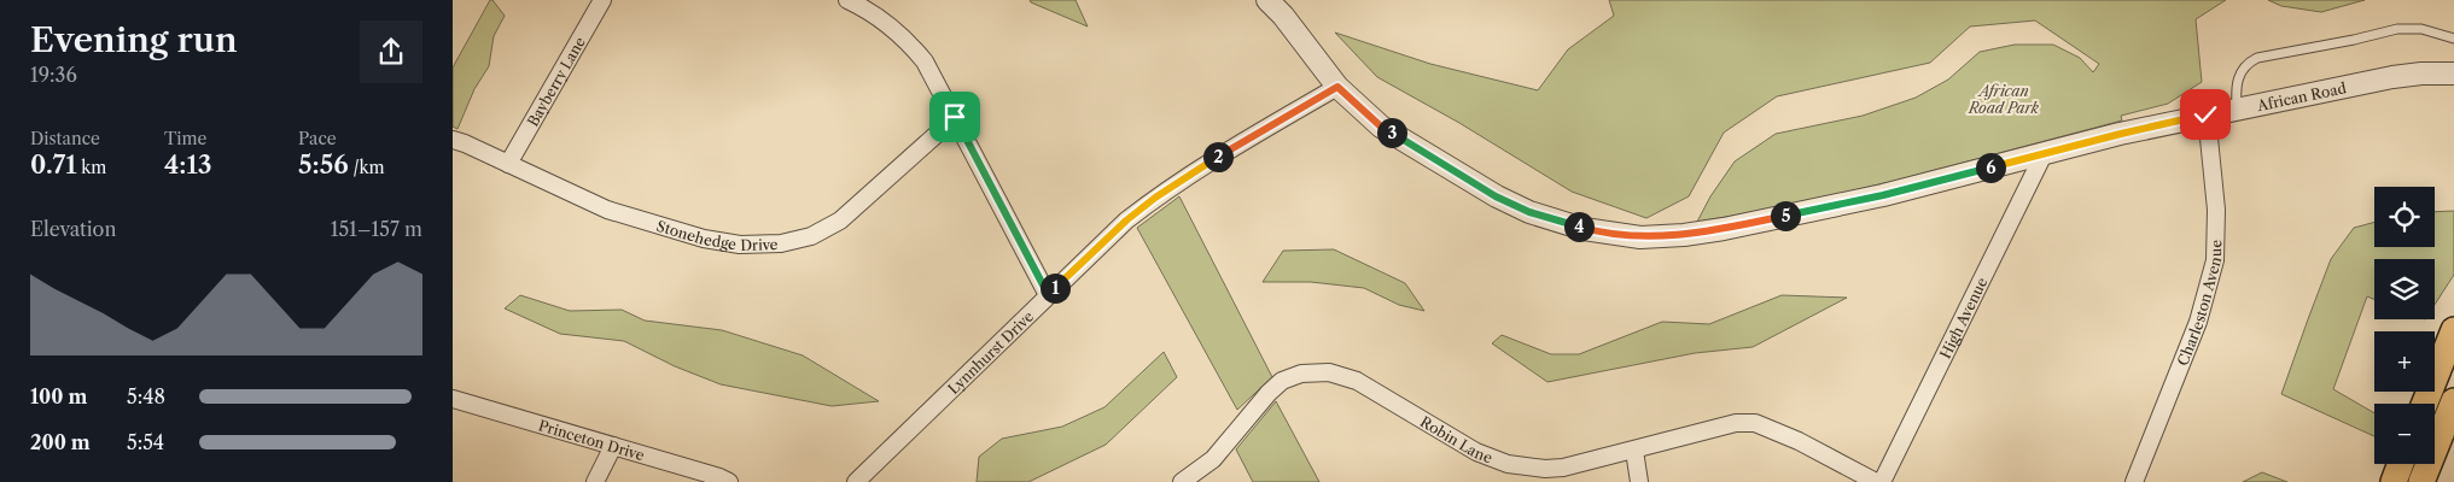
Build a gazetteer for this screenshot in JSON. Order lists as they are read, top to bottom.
{
  "streets": {
    "street": [
      "Bayberry Lane",
      "African Road",
      "Stonehedge Drive",
      "Charleston Avenue",
      "High Avenue",
      "Lynnhurst Drive",
      "Robin Lane",
      "Princeton Drive"
    ]
  },
  "crossings": [
    ["Bayberry Lane", "Stonehedge Drive"],
    ["African Road", "Charleston Avenue"],
    ["African Road", "High Avenue"],
    ["African Road", "Lynnhurst Drive"]
  ],
  "parks": ["African Road Park"],
  "page": {
    "heading": ["Evening run", "19:36"],
    "stats": [
      ["Distance", "0.71 km"],
      ["Time", "4:13"],
      ["Pace", "5:56 /km"]
    ],
    "pins": [
      "3",
      "2",
      "6",
      "5",
      "4",
      "1"
    ],
    "map_buttons": ["+", "−"],
    "chart": ["Elevation", "151–157 m"],
    "list": [
      {
        "name": "100 m",
        "note": "5:48"
      },
      {
        "name": "200 m",
        "note": "5:54"
      }
    ]
  }
}
